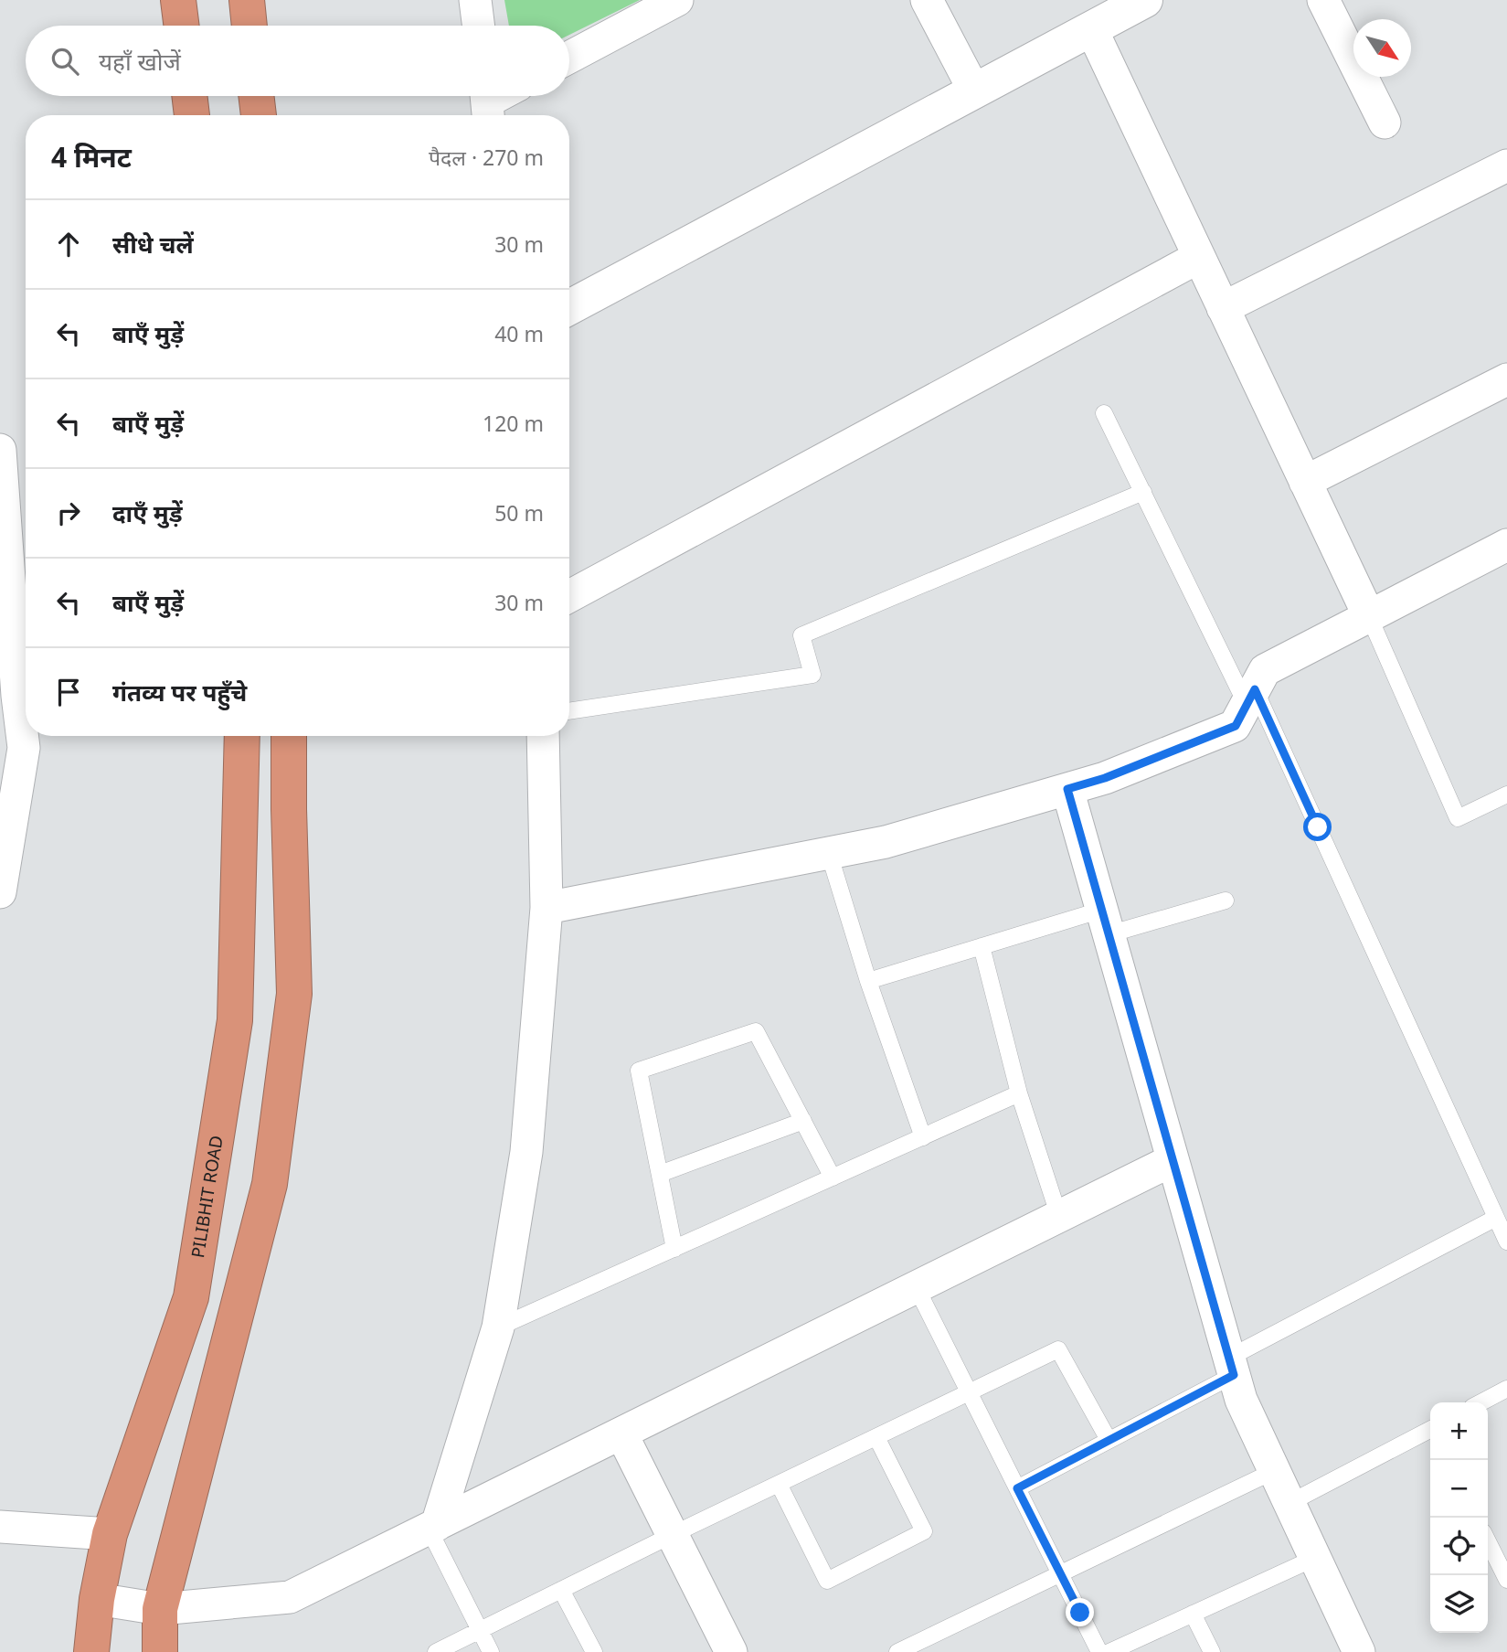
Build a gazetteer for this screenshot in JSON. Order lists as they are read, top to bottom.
{
  "streets": {
    "highway": ["PILIBHIT ROAD"]
  },
  "north": "bottom right",
  "page": {
    "search": "यहाँ खोजें",
    "heading": ["4 मिनट", "पैदल · 270 m"],
    "list": [
      ["सीधे चलें", "30 m"],
      ["बाएँ मुड़ें", "40 m"],
      ["बाएँ मुड़ें", "120 m"],
      ["दाएँ मुड़ें", "50 m"],
      ["बाएँ मुड़ें", "30 m"],
      "गंतव्य पर पहुँचे"
    ],
    "map_buttons": ["+", "−"]
  }
}
